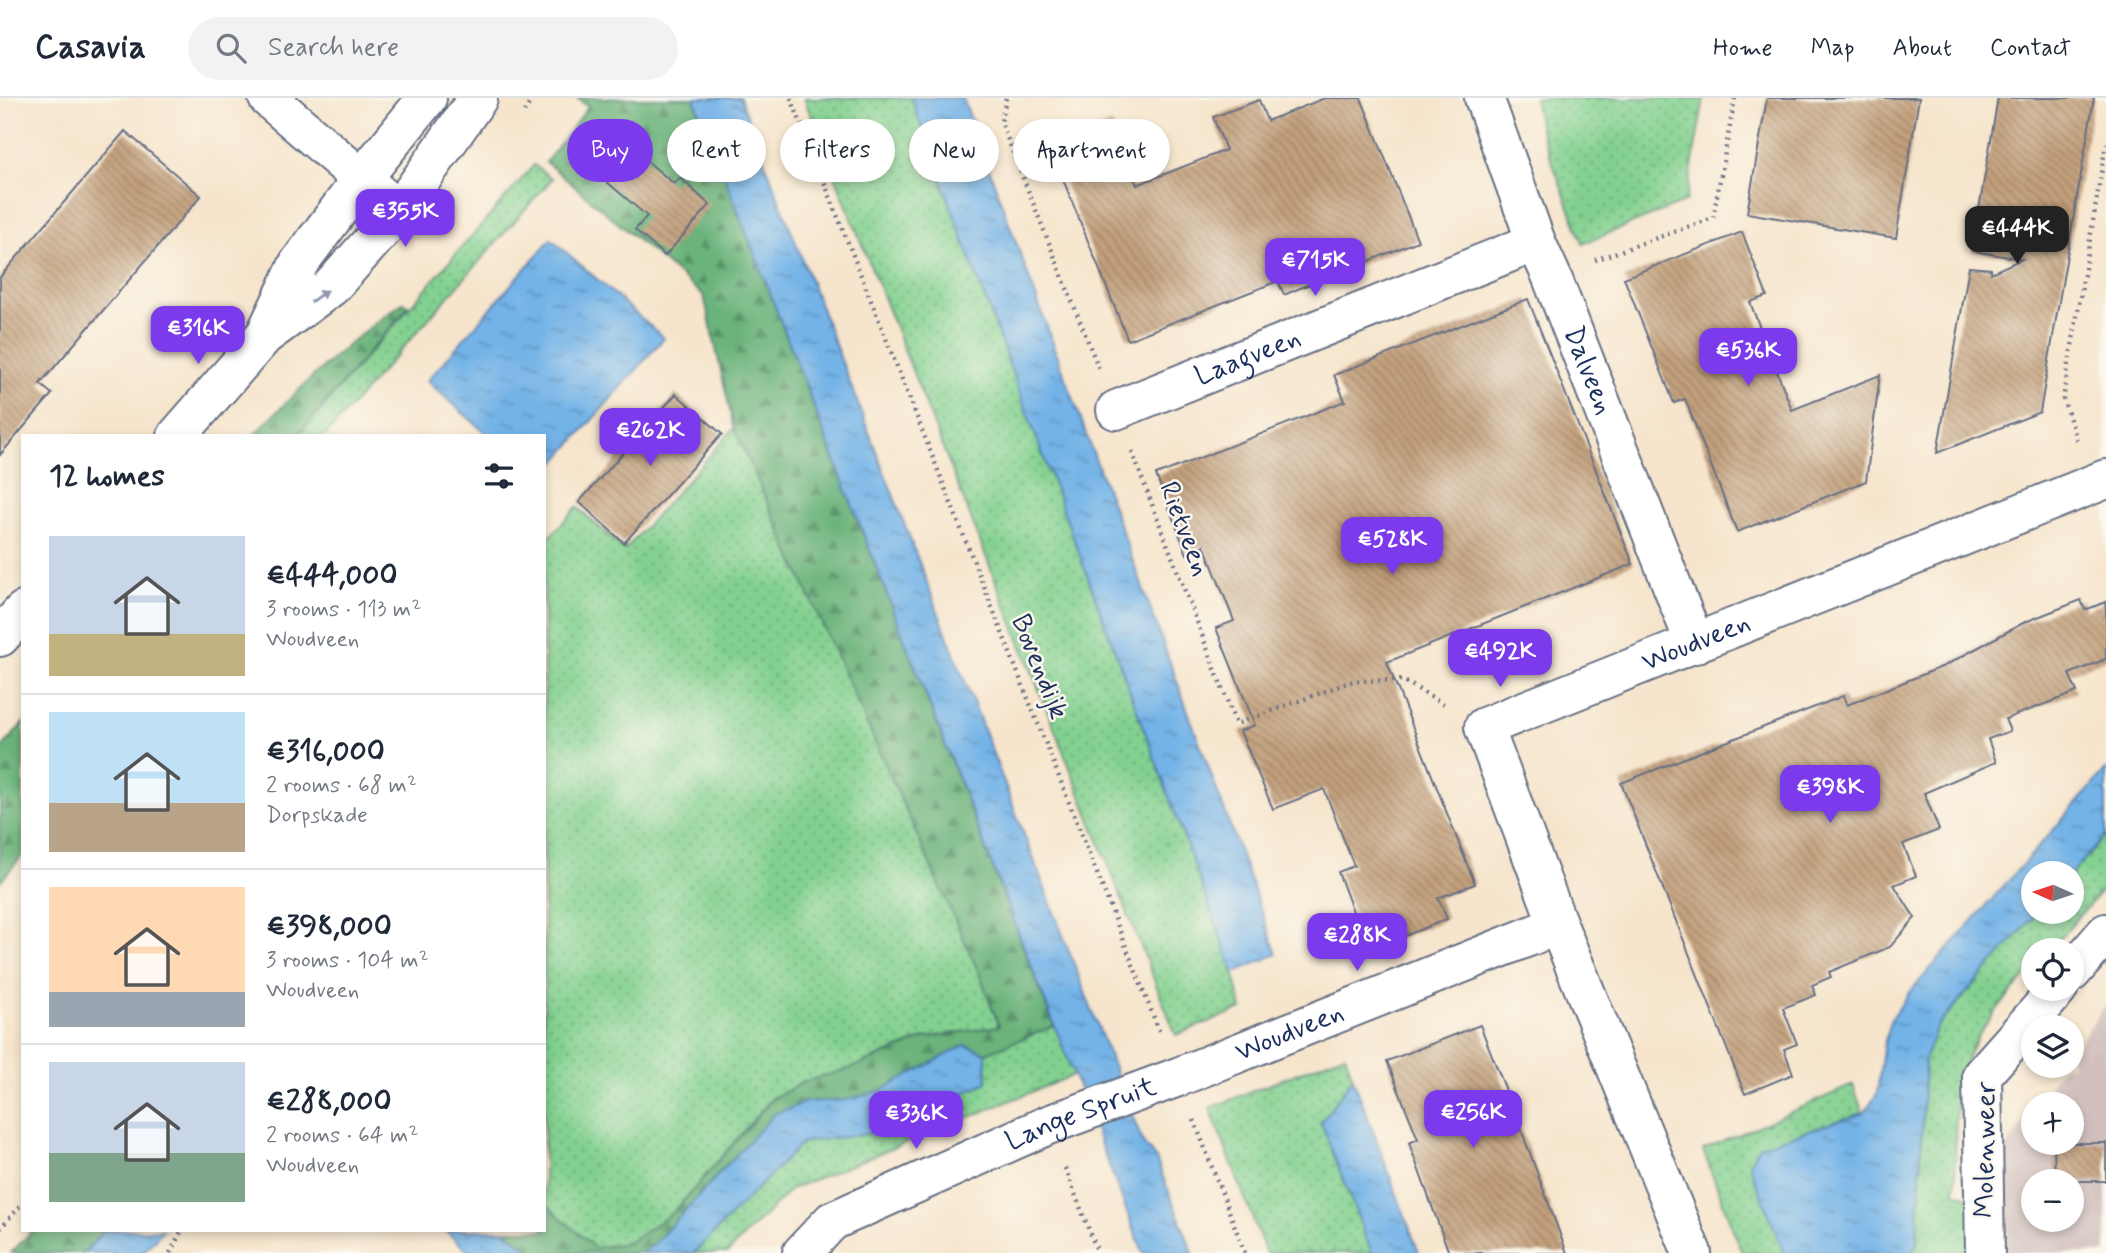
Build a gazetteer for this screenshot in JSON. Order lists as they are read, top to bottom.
{
  "streets": {
    "street": [
      "Laagveen",
      "Dalveen",
      "Woudveen",
      "Lange Spruit",
      "Molenweer"
    ],
    "path": ["Rietveen", "Bovendijk"]
  },
  "crossings": [
    ["Laagveen", "Dalveen"],
    ["Laagveen", "Rietveen"],
    ["Dalveen", "Woudveen"],
    ["Rietveen", "Woudveen"],
    ["Woudveen", "Bovendijk"],
    ["Woudveen", "Lange Spruit"],
    ["Bovendijk", "Lange Spruit"]
  ],
  "north": "left",
  "page": {
    "header": "Casavia",
    "search": "Search here",
    "nav": [
      "Home",
      "Map",
      "About",
      "Contact"
    ],
    "chip": [
      "Buy",
      "Rent",
      "Filters",
      "New",
      "Apartment"
    ],
    "price": [
      "€355K",
      "€444K",
      "€715K",
      "€316K",
      "€536K",
      "€262K",
      "€528K",
      "€492K",
      "€398K",
      "€288K",
      "€256K",
      "€336K"
    ],
    "heading": "12 homes",
    "list": [
      {
        "name": "€444,000",
        "note": "3 rooms · 113 m² · Woudveen"
      },
      {
        "name": "€316,000",
        "note": "2 rooms · 68 m² · Dorpskade"
      },
      {
        "name": "€398,000",
        "note": "3 rooms · 104 m² · Woudveen"
      },
      {
        "name": "€288,000",
        "note": "2 rooms · 64 m² · Woudveen"
      }
    ],
    "map_buttons": ["+", "−"]
  }
}
